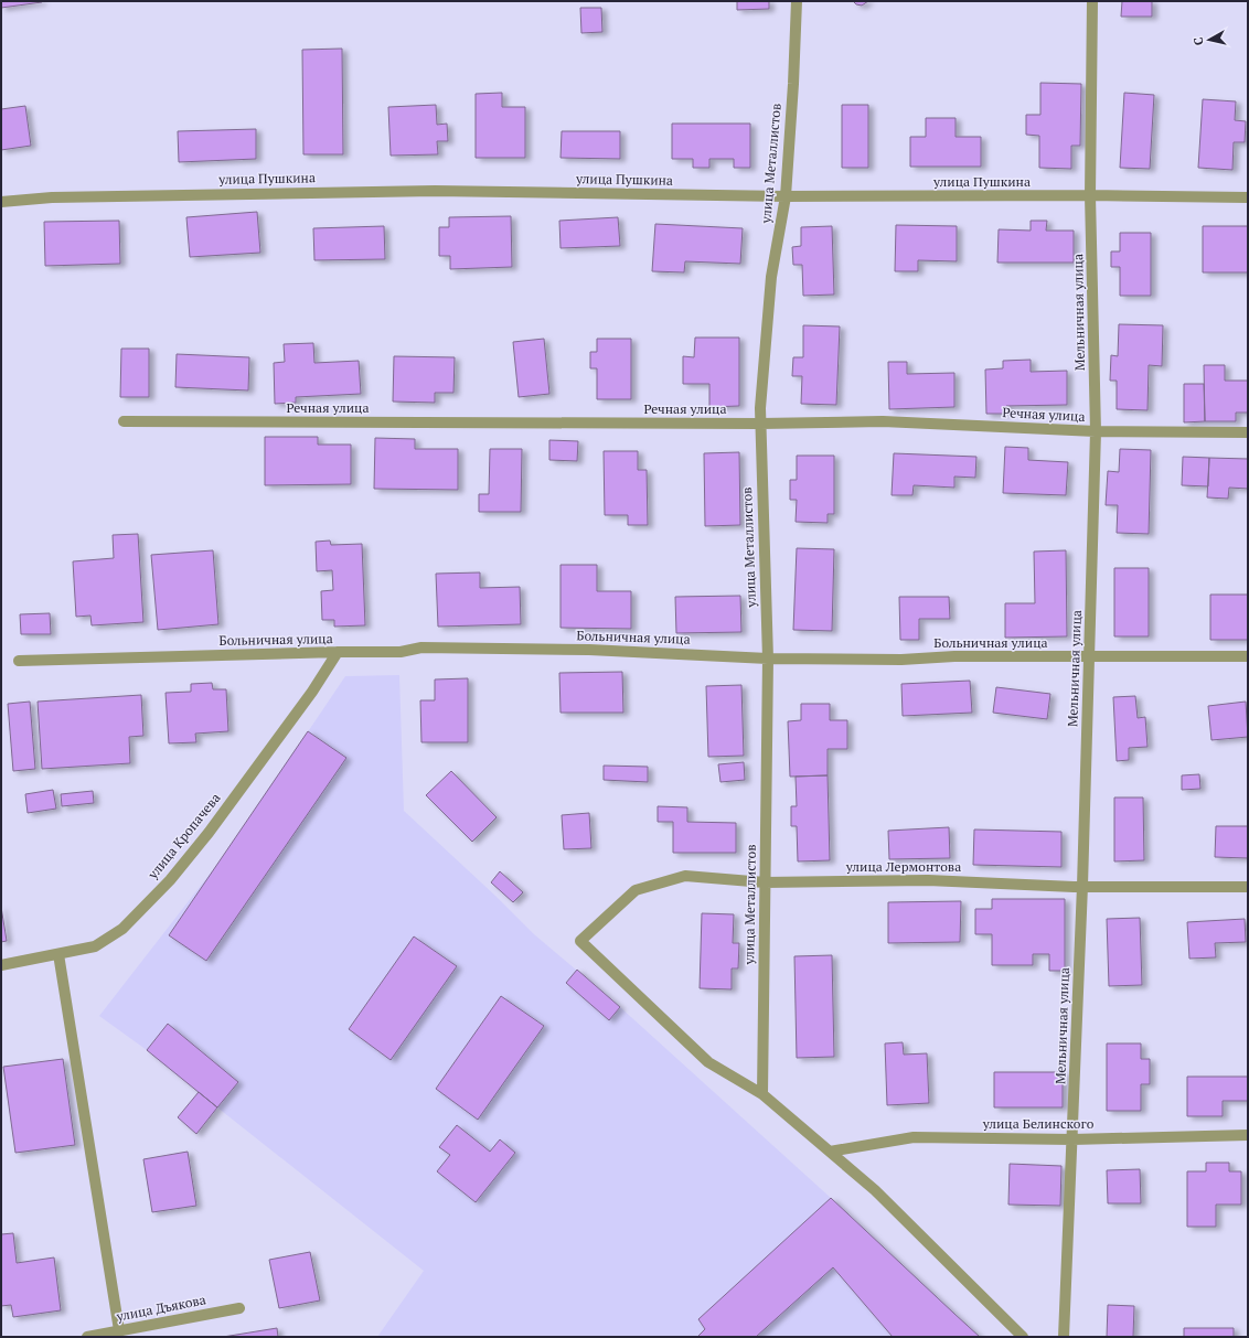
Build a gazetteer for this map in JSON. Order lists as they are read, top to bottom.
{
  "streets": {
    "street": [
      "улица Металлистов",
      "улица Пушкина",
      "Мельничная улица",
      "Речная улица",
      "Больничная улица",
      "улица Кропачева",
      "улица Лермонтова",
      "улица Белинского",
      "улица Дъякова"
    ]
  },
  "crossings": [
    ["улица Металлистов", "улица Пушкина"],
    ["улица Металлистов", "Речная улица"],
    ["улица Металлистов", "Больничная улица"],
    ["улица Металлистов", "улица Лермонтова"],
    ["улица Пушкина", "Мельничная улица"],
    ["Мельничная улица", "Речная улица"],
    ["Мельничная улица", "Больничная улица"],
    ["Мельничная улица", "улица Лермонтова"],
    ["Мельничная улица", "улица Белинского"],
    ["Больничная улица", "улица Кропачева"]
  ],
  "north": "left"
}
